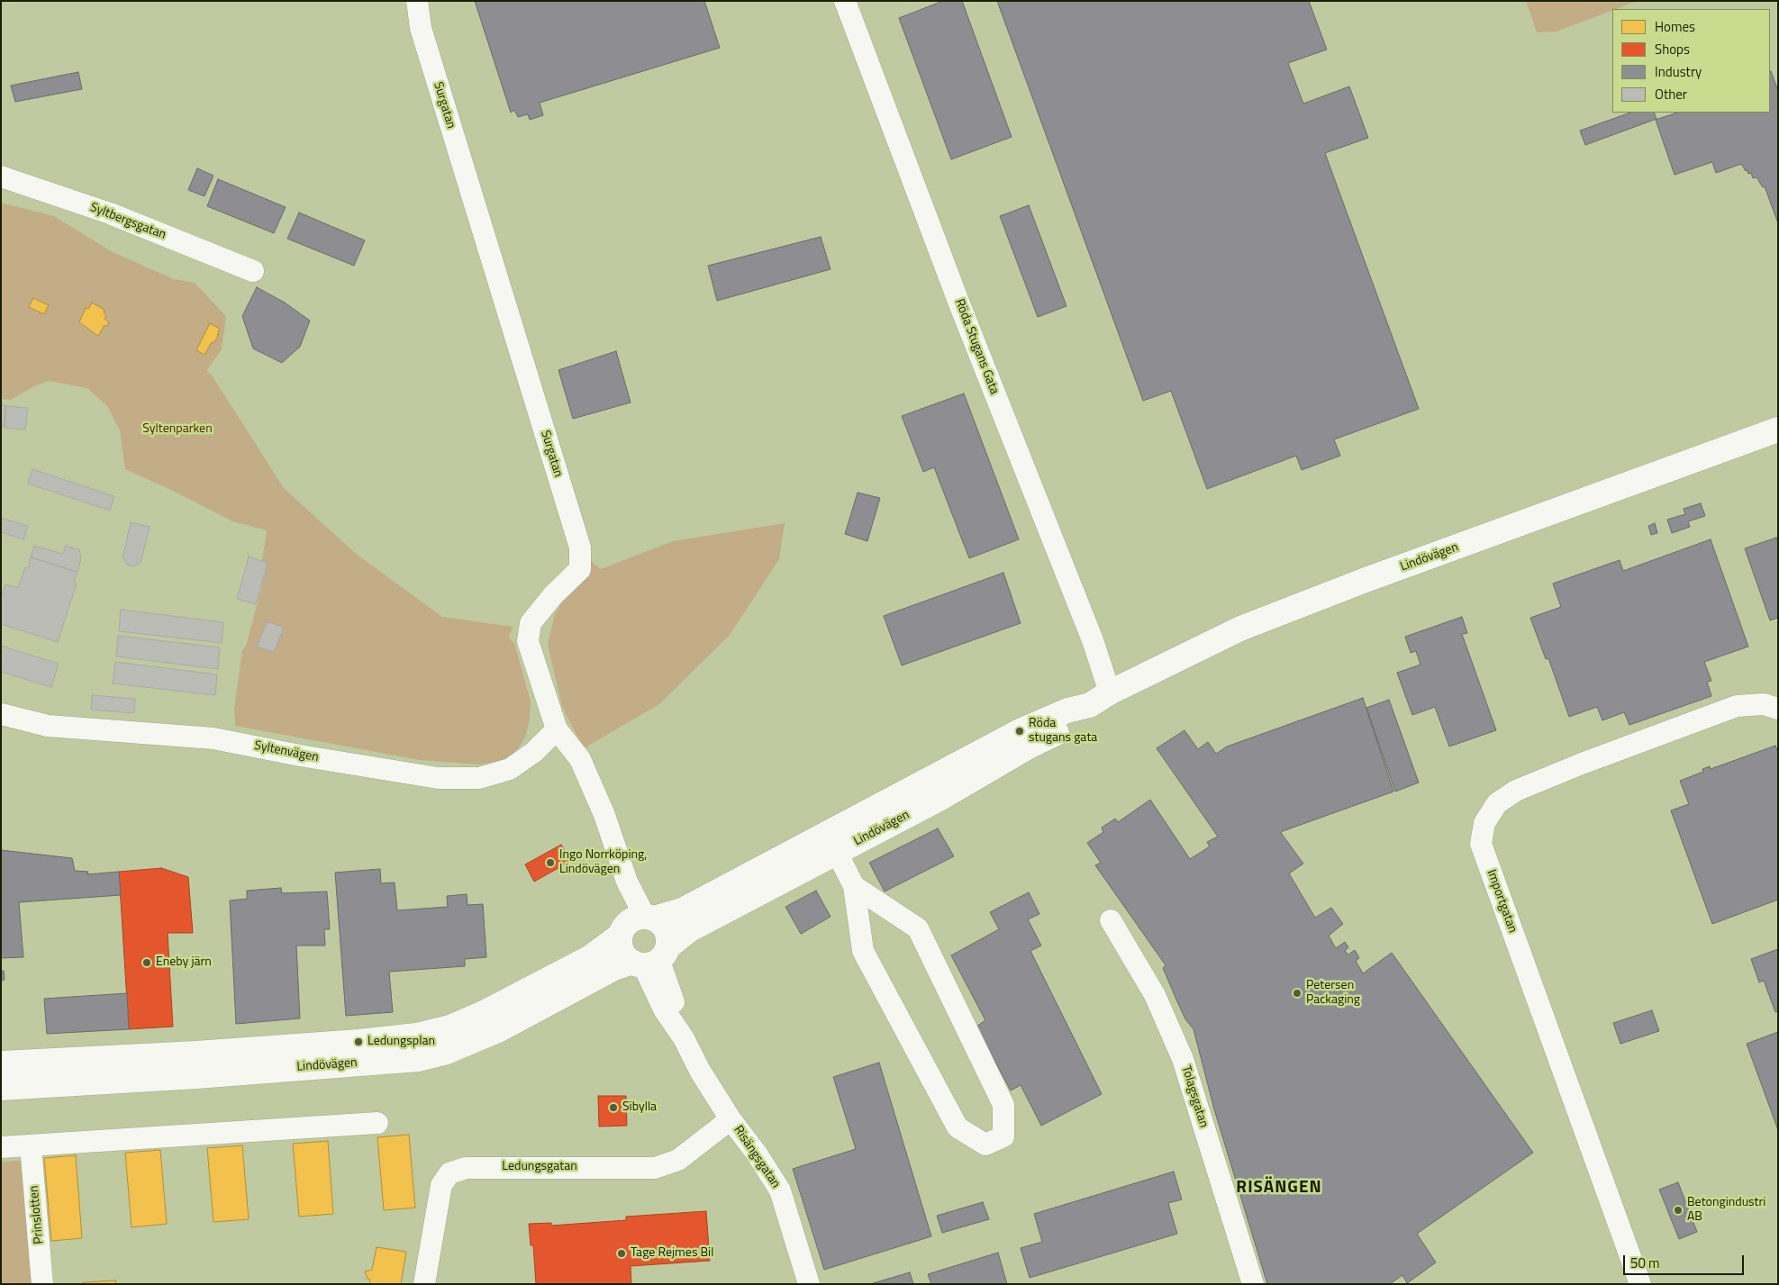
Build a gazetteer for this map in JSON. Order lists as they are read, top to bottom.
{
  "streets": {
    "main road": ["Lindövägen"],
    "street": [
      "Surgatan",
      "Syltbergsgatan",
      "Röda Stugans Gata",
      "Syltenvägen",
      "Importgatan",
      "Tolagsgatan",
      "Risängsgatan",
      "Ledungsgatan",
      "Prinslotten"
    ]
  },
  "crossings": [
    ["Surgatan", "Lindövägen"],
    ["Surgatan", "Syltenvägen"],
    ["Röda Stugans Gata", "Lindövägen"],
    ["Lindövägen", "Risängsgatan"],
    ["Risängsgatan", "Ledungsgatan"]
  ],
  "districts": ["RISÄNGEN"],
  "parks": ["Syltenparken"],
  "places": [
    "Röda stugans gata",
    "Ingo Norrköping, Lindövägen",
    "Eneby järn",
    "Petersen Packaging",
    "Ledungsplan",
    "Sibylla",
    "Betongindustri AB",
    "Tage Rejmes Bil"
  ],
  "legend": [
    "Homes",
    "Shops",
    "Industry",
    "Other"
  ],
  "scale_bar": "50 m"
}
